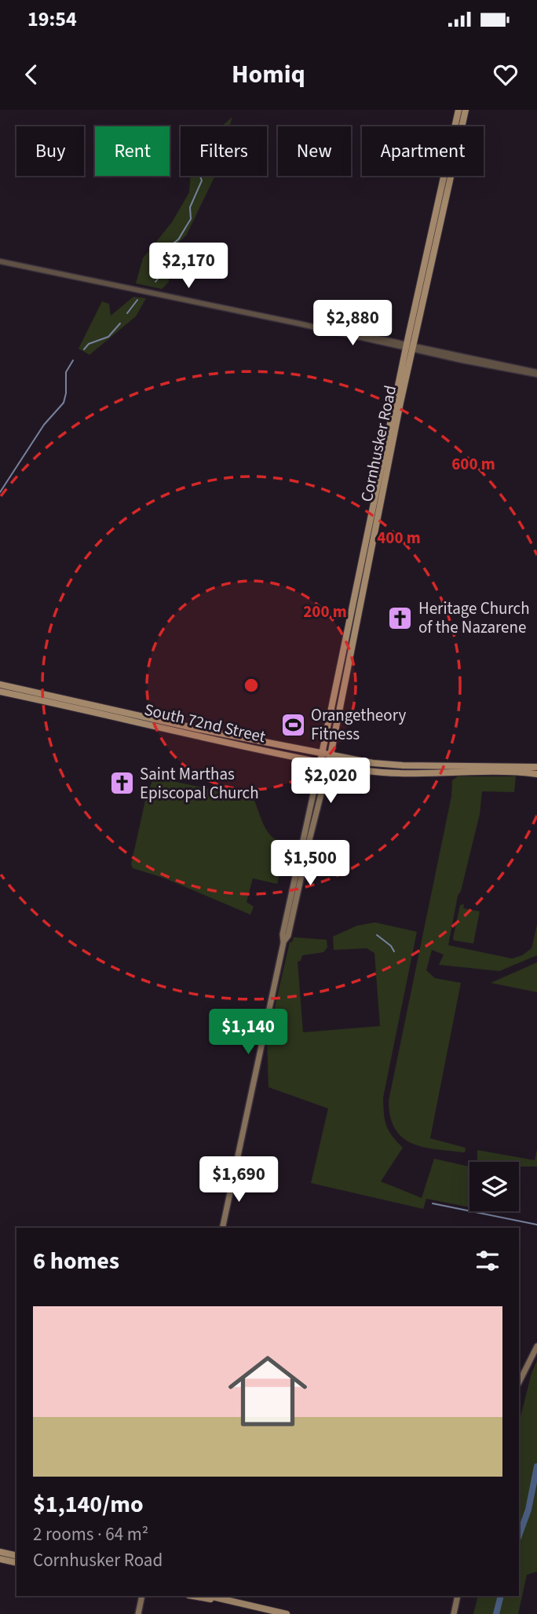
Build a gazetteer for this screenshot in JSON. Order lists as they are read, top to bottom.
{
  "streets": {
    "main road": ["Cornhusker Road", "South 72nd Street"]
  },
  "crossings": [
    ["Cornhusker Road", "South 72nd Street"]
  ],
  "places": {
    "church": ["Heritage Church of the Nazarene", "Saint Marthas Episcopal Church"],
    "sports": ["Orangetheory Fitness"]
  },
  "page": {
    "status": "19:54",
    "header": "Homiq",
    "chip": [
      "Buy",
      "Rent",
      "Filters",
      "New",
      "Apartment"
    ],
    "price": [
      "$2,170",
      "$2,880",
      "$2,020",
      "$1,500",
      "$1,140",
      "$1,690"
    ],
    "heading": "6 homes",
    "list": [
      {
        "name": "$1,140/mo",
        "note": "2 rooms · 64 m² · Cornhusker Road"
      }
    ]
  },
  "rings": ["600 m", "400 m", "200 m"]
}
